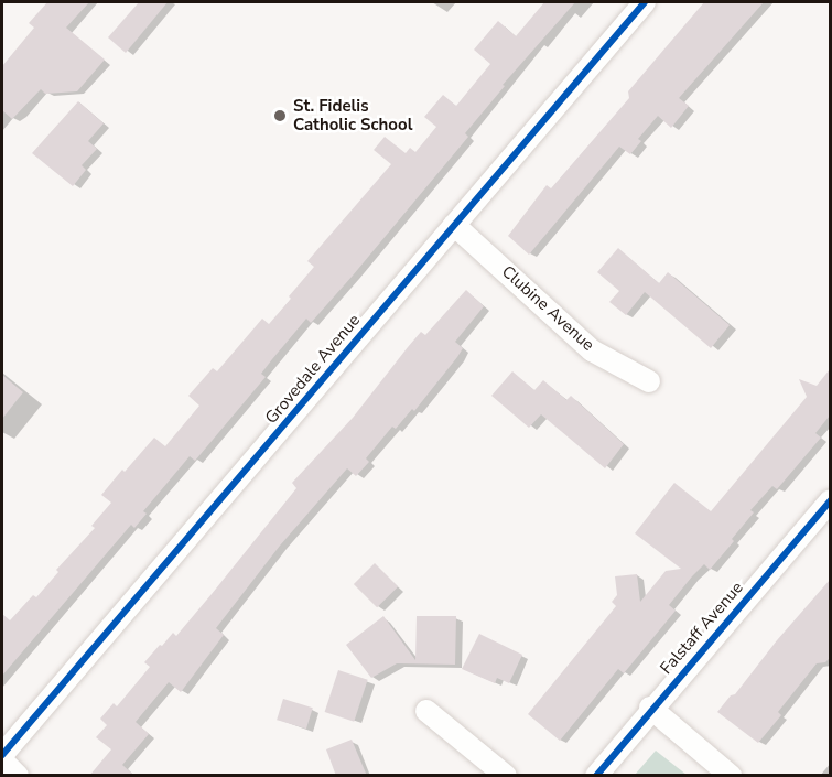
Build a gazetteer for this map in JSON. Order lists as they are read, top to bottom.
{
  "streets": {
    "street": ["Clubine Avenue", "Grovedale Avenue", "Falstaff Avenue"]
  },
  "crossings": [
    ["Clubine Avenue", "Grovedale Avenue"]
  ],
  "places": ["St. Fidelis Catholic School"]
}
